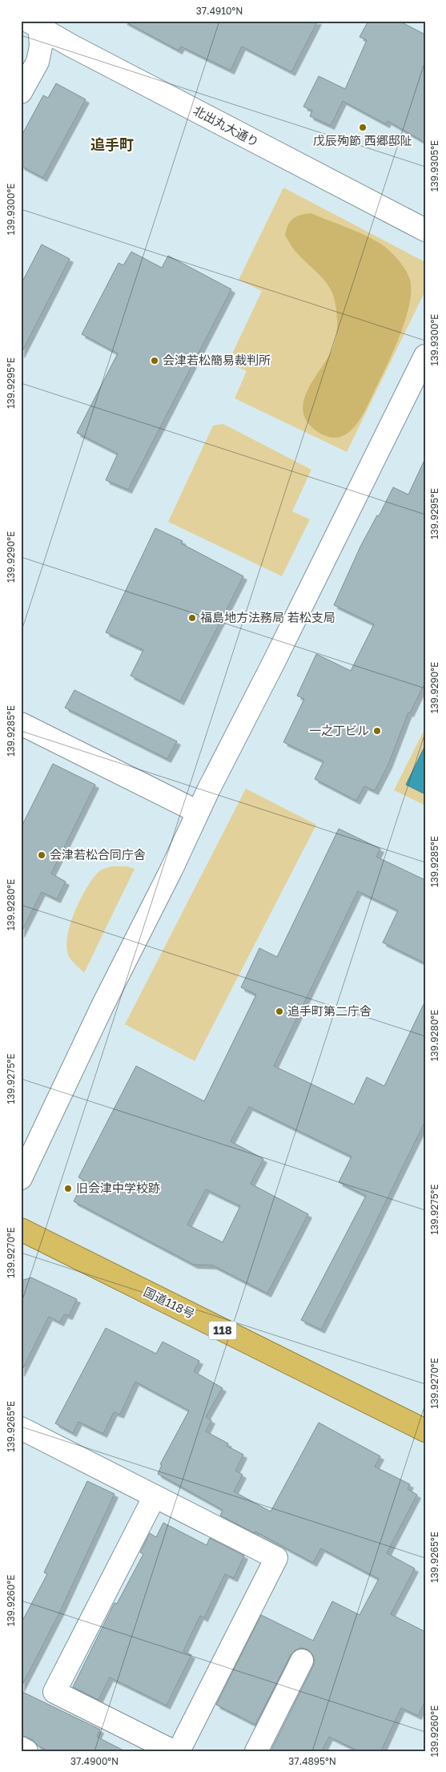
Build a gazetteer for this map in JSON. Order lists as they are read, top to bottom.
{
  "streets": {
    "highway": ["国道118号", "118"],
    "street": ["北出丸大通り"]
  },
  "districts": ["追手町"],
  "places": [
    "戊辰殉節 西郷邸阯",
    "会津若松簡易裁判所",
    "福島地方法務局 若松支局",
    "一之丁ビル",
    "会津若松合同庁舎",
    "追手町第二庁舎",
    "旧会津中学校跡"
  ],
  "coordinates": [
    "37.4910°N",
    "139.9305°E",
    "139.9300°E",
    "139.9295°E",
    "139.9290°E",
    "139.9285°E",
    "139.9280°E",
    "139.9275°E",
    "139.9270°E",
    "139.9265°E",
    "139.9260°E",
    "37.4900°N",
    "37.4895°N"
  ]
}
